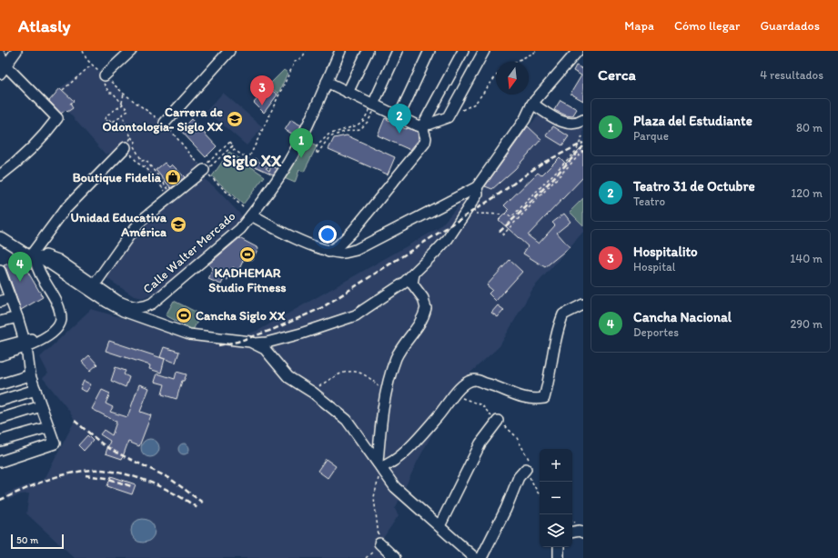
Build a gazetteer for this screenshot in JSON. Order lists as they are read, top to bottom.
{
  "streets": {
    "street": ["Calle Walter Mercado"]
  },
  "districts": ["Siglo XX"],
  "places": {
    "school or university": ["Carrera de Odontologia- Siglo XX", "Unidad Educativa América"],
    "shop": ["Boutique Fidelia"],
    "sports": ["KADHEMAR Studio Fitness", "Cancha Siglo XX"]
  },
  "scale_bar": "50 m",
  "north": "bottom",
  "page": {
    "header": "Atlasly",
    "nav": ["Mapa", "Cómo llegar", "Guardados"],
    "heading": ["Cerca", "4 resultados"],
    "pins": [
      "3",
      "2",
      "1",
      "4"
    ],
    "list": [
      {
        "mark": "1",
        "name": "Plaza del Estudiante",
        "note": "Parque",
        "value": "80 m"
      },
      {
        "mark": "2",
        "name": "Teatro 31 de Octubre",
        "note": "Teatro",
        "value": "120 m"
      },
      {
        "mark": "3",
        "name": "Hospitalito",
        "note": "Hospital",
        "value": "140 m"
      },
      {
        "mark": "4",
        "name": "Cancha Nacional",
        "note": "Deportes",
        "value": "290 m"
      }
    ],
    "map_buttons": ["+", "−"],
    "scale": "50 m"
  }
}
